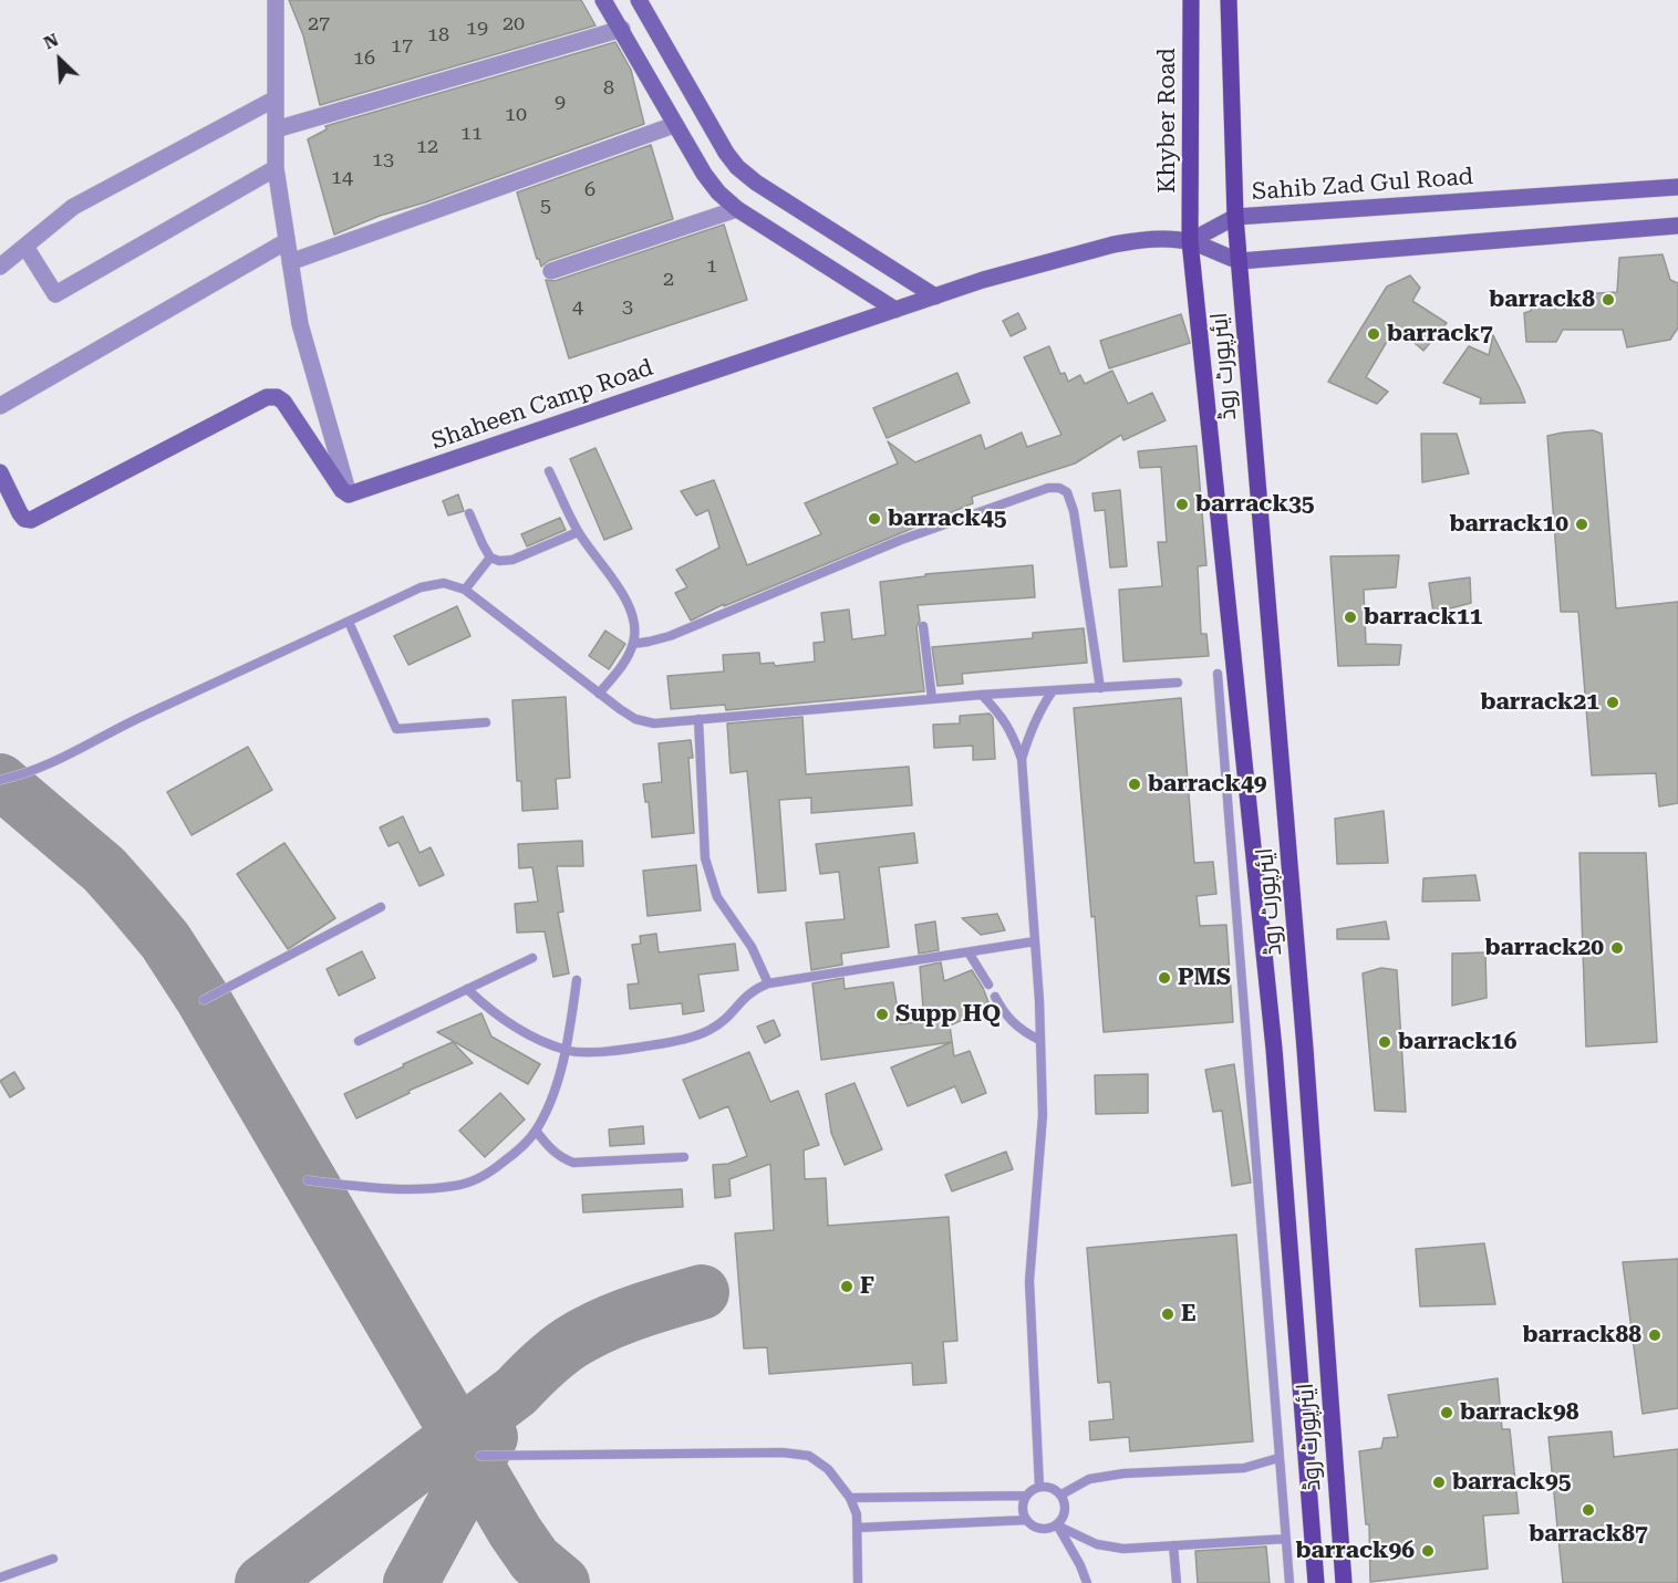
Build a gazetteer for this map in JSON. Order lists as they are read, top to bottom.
{
  "streets": {
    "main road": ["Khyber Road", "ایئرپورٹ روڈ"],
    "street": ["Sahib Zad Gul Road", "Shaheen Camp Road"]
  },
  "crossings": [
    ["Khyber Road", "Sahib Zad Gul Road"],
    ["Khyber Road", "Shaheen Camp Road"],
    ["Sahib Zad Gul Road", "ایئرپورٹ روڈ"],
    ["Sahib Zad Gul Road", "Shaheen Camp Road"]
  ],
  "places": [
    "barrack8",
    "barrack7",
    "barrack35",
    "barrack45",
    "barrack10",
    "barrack11",
    "barrack21",
    "barrack49",
    "barrack20",
    "PMS",
    "Supp HQ",
    "barrack16",
    "F",
    "E",
    "barrack88",
    "barrack98",
    "barrack95",
    "barrack87",
    "barrack96"
  ],
  "house_numbers": [
    "27",
    "20",
    "19",
    "18",
    "17",
    "16",
    "8",
    "9",
    "10",
    "11",
    "12",
    "13",
    "14",
    "6",
    "5",
    "1",
    "2",
    "4",
    "3"
  ],
  "north": "top left"
}
